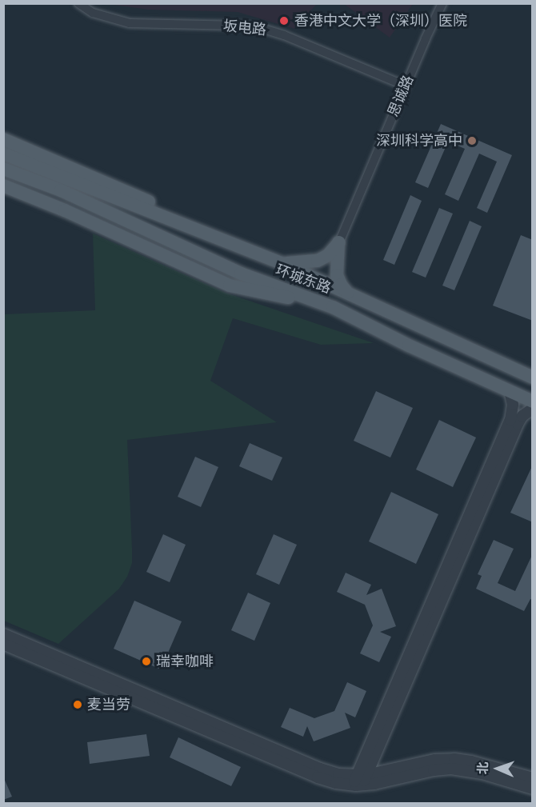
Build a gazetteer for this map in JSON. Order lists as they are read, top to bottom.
{
  "streets": {
    "main road": ["环城东路"],
    "street": ["坂电路", "思诚路"]
  },
  "crossings": [
    ["坂电路", "思诚路"]
  ],
  "places": [
    "香港中文大学（深圳）医院",
    "深圳科学高中",
    "瑞幸咖啡",
    "麦当劳"
  ],
  "north": "left"
}
